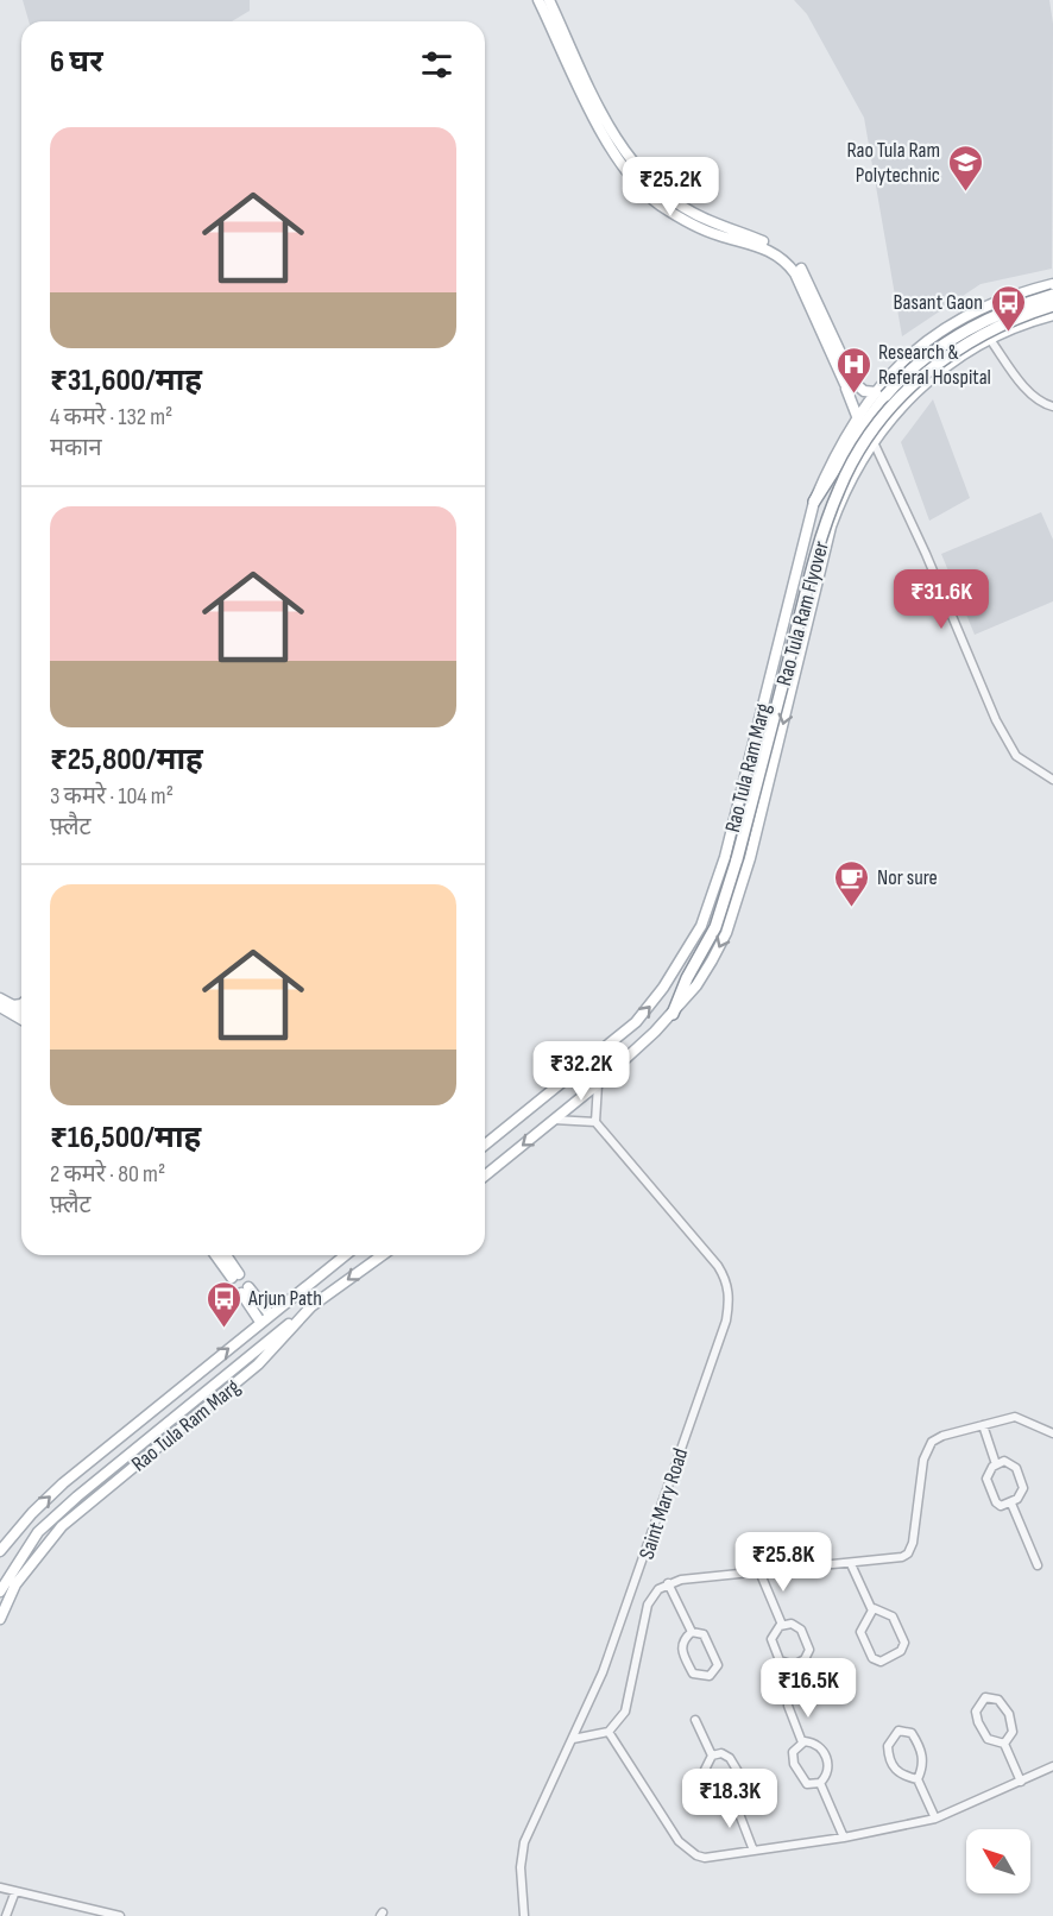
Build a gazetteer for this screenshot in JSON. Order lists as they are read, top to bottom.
{
  "streets": {
    "highway": ["Rao Tula Ram Flyover"],
    "main road": ["Rao Tula Ram Marg"],
    "street": ["Saint Mary Road"]
  },
  "crossings": [
    ["Rao Tula Ram Flyover", "Rao Tula Ram Marg"]
  ],
  "places": {
    "school or university": ["Rao Tula Ram Polytechnic"],
    "bus stop": ["Basant Gaon", "Arjun Path"],
    "hospital": ["Research & Referal Hospital"],
    "cafe": ["Nor sure"]
  },
  "north": "top left",
  "page": {
    "heading": "6 घर",
    "list": [
      {
        "name": "₹31,600/माह",
        "note": "4 कमरे · 132 m² · मकान"
      },
      {
        "name": "₹25,800/माह",
        "note": "3 कमरे · 104 m² · फ़्लैट"
      },
      {
        "name": "₹16,500/माह",
        "note": "2 कमरे · 80 m² · फ़्लैट"
      }
    ],
    "price": [
      "₹25.2K",
      "₹31.6K",
      "₹32.2K",
      "₹25.8K",
      "₹16.5K",
      "₹18.3K"
    ]
  }
}
